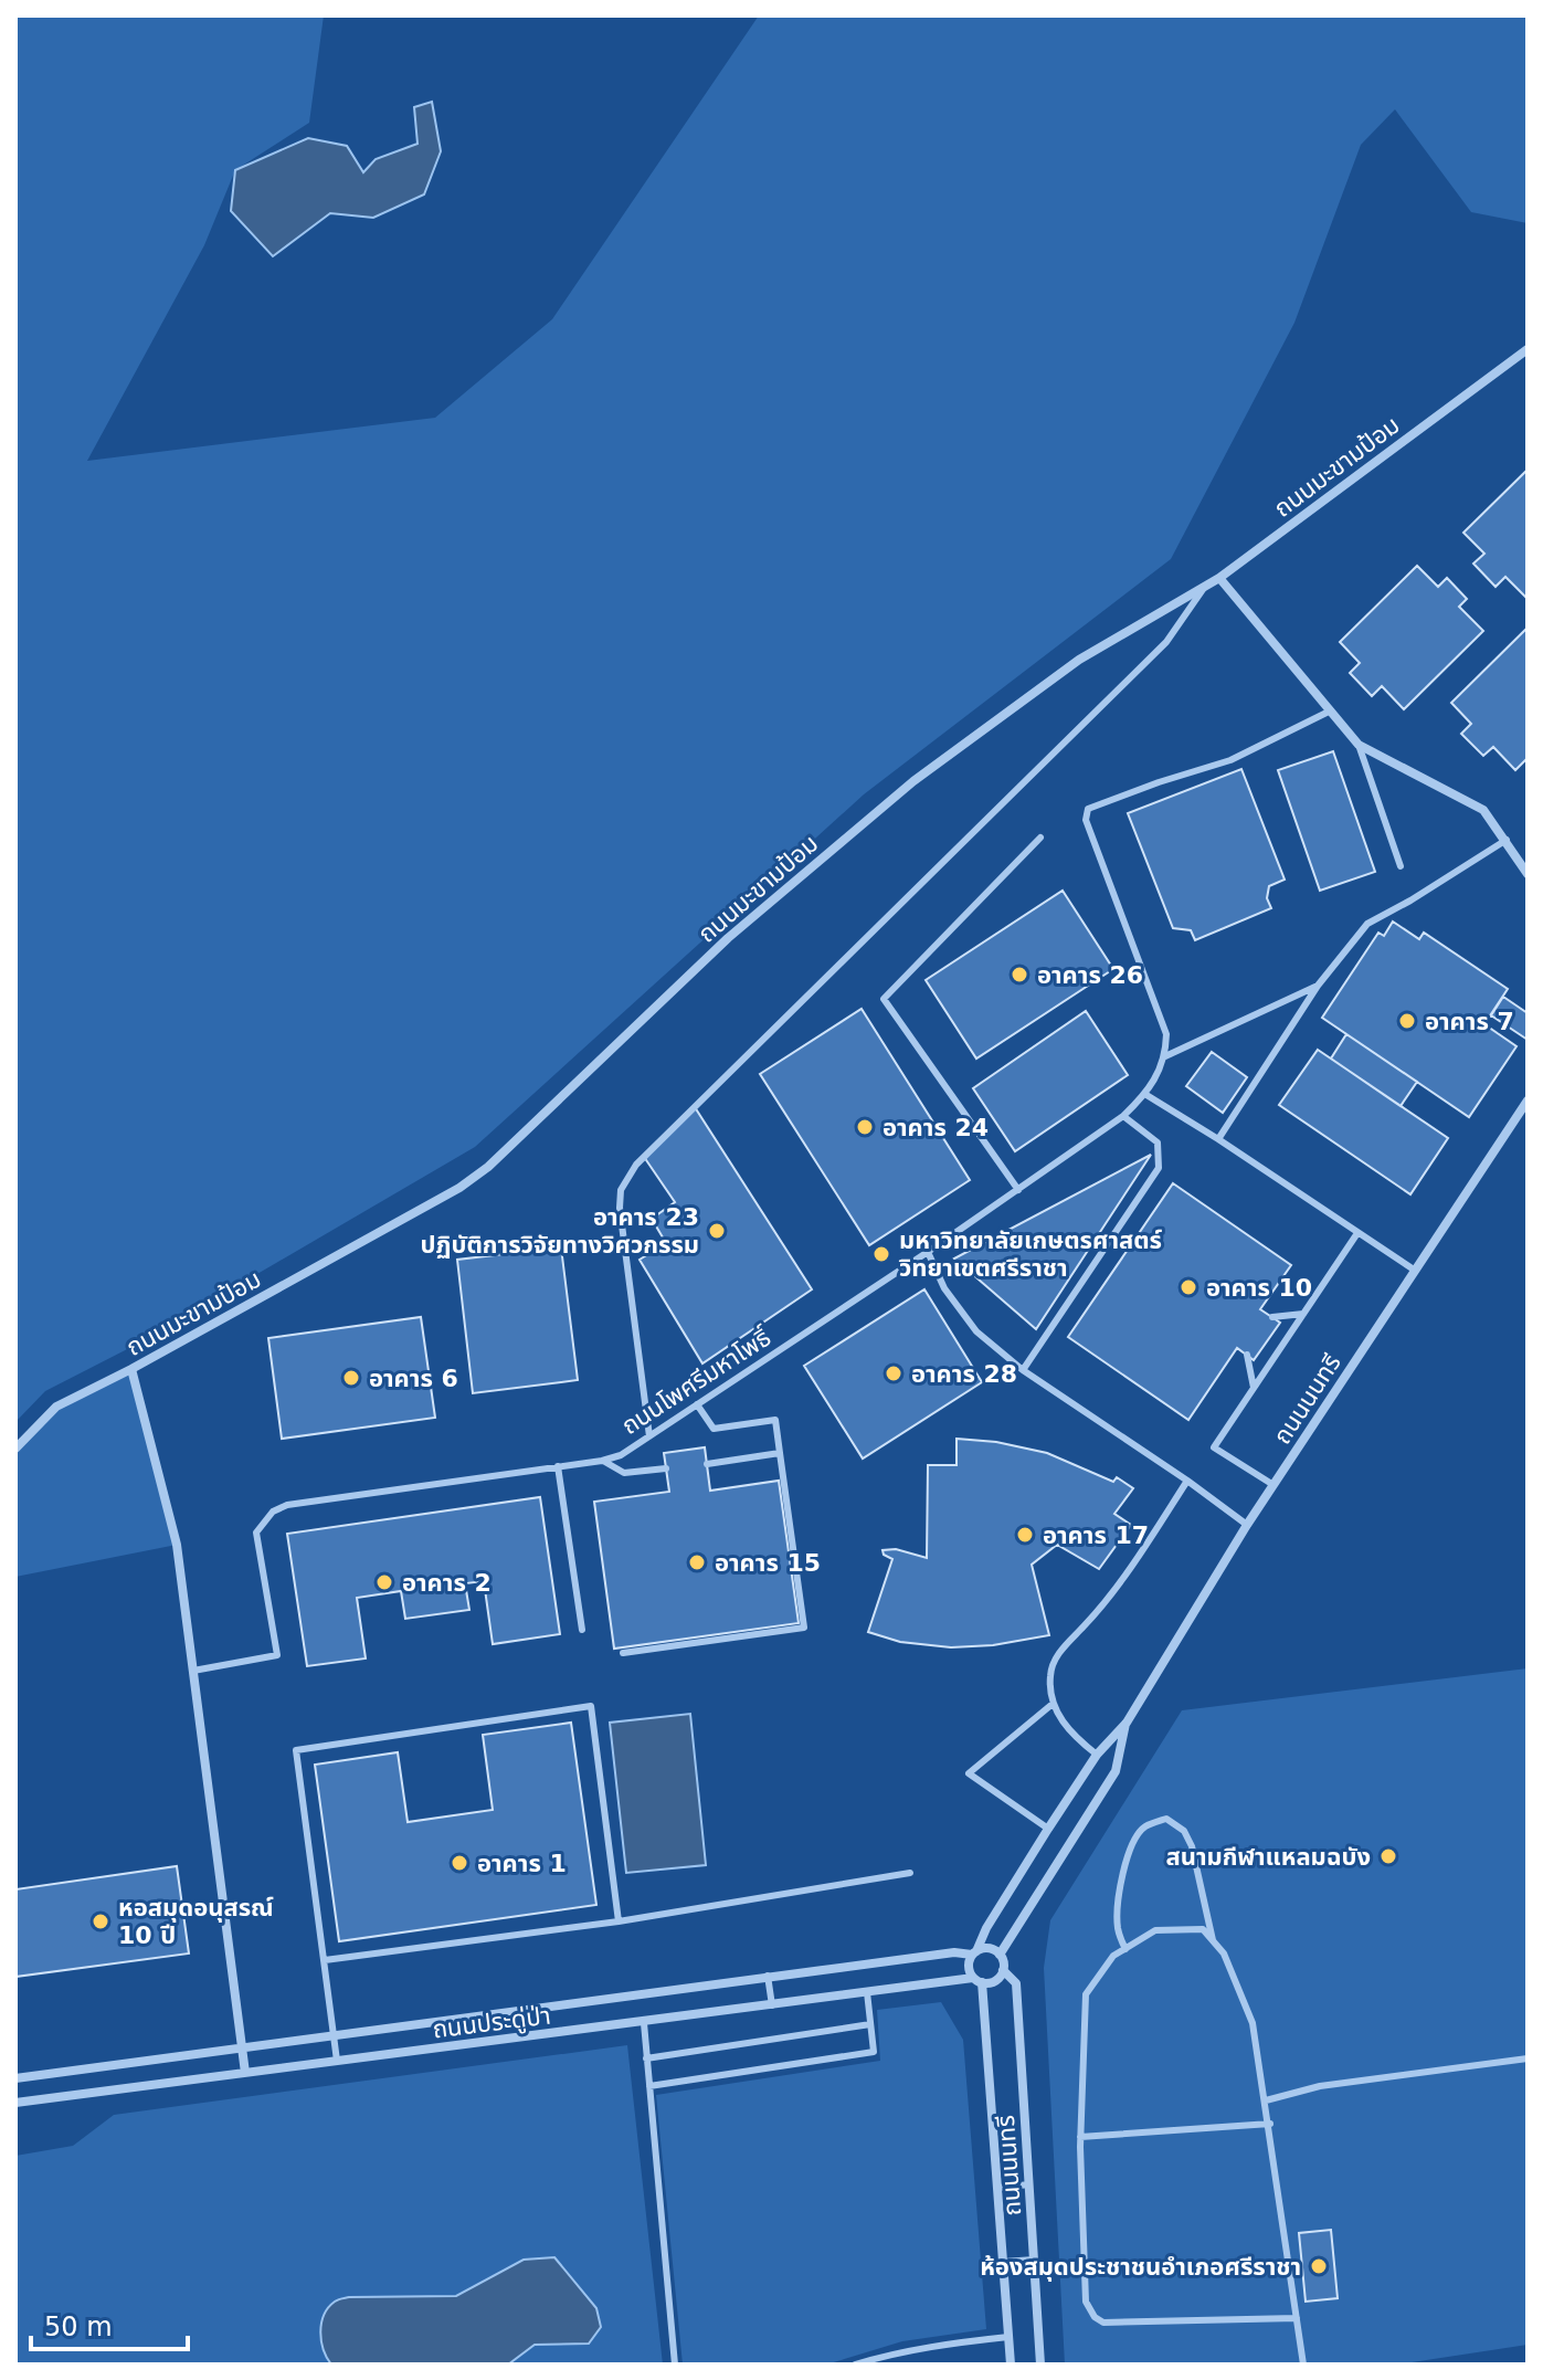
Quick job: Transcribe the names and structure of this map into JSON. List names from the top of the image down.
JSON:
{
  "streets": {
    "street": ["ถนนมะขามป้อม", "ถนนนนทรี", "ถนนประดู่ป่า"],
    "lane": ["ถนนโพศรีมหาโพธิ์"]
  },
  "crossings": [
    ["ถนนนนทรี", "ถนนประดู่ป่า"]
  ],
  "places": [
    "อาคาร 26",
    "อาคาร 7",
    "อาคาร 24",
    "อาคาร 23 ปฏิบัติการวิจัยทางวิศวกรรม",
    "มหาวิทยาลัยเกษตรศาสตร์ วิทยาเขตศรีราชา",
    "อาคาร 10",
    "อาคาร 28",
    "อาคาร 6",
    "อาคาร 17",
    "อาคาร 15",
    "อาคาร 2",
    "สนามกีฬาแหลมฉบัง",
    "อาคาร 1",
    "หอสมุดอนุสรณ์ 10 ปี",
    "ห้องสมุดประชาชนอำเภอศรีราชา"
  ],
  "scale_bar": "50 m"
}
